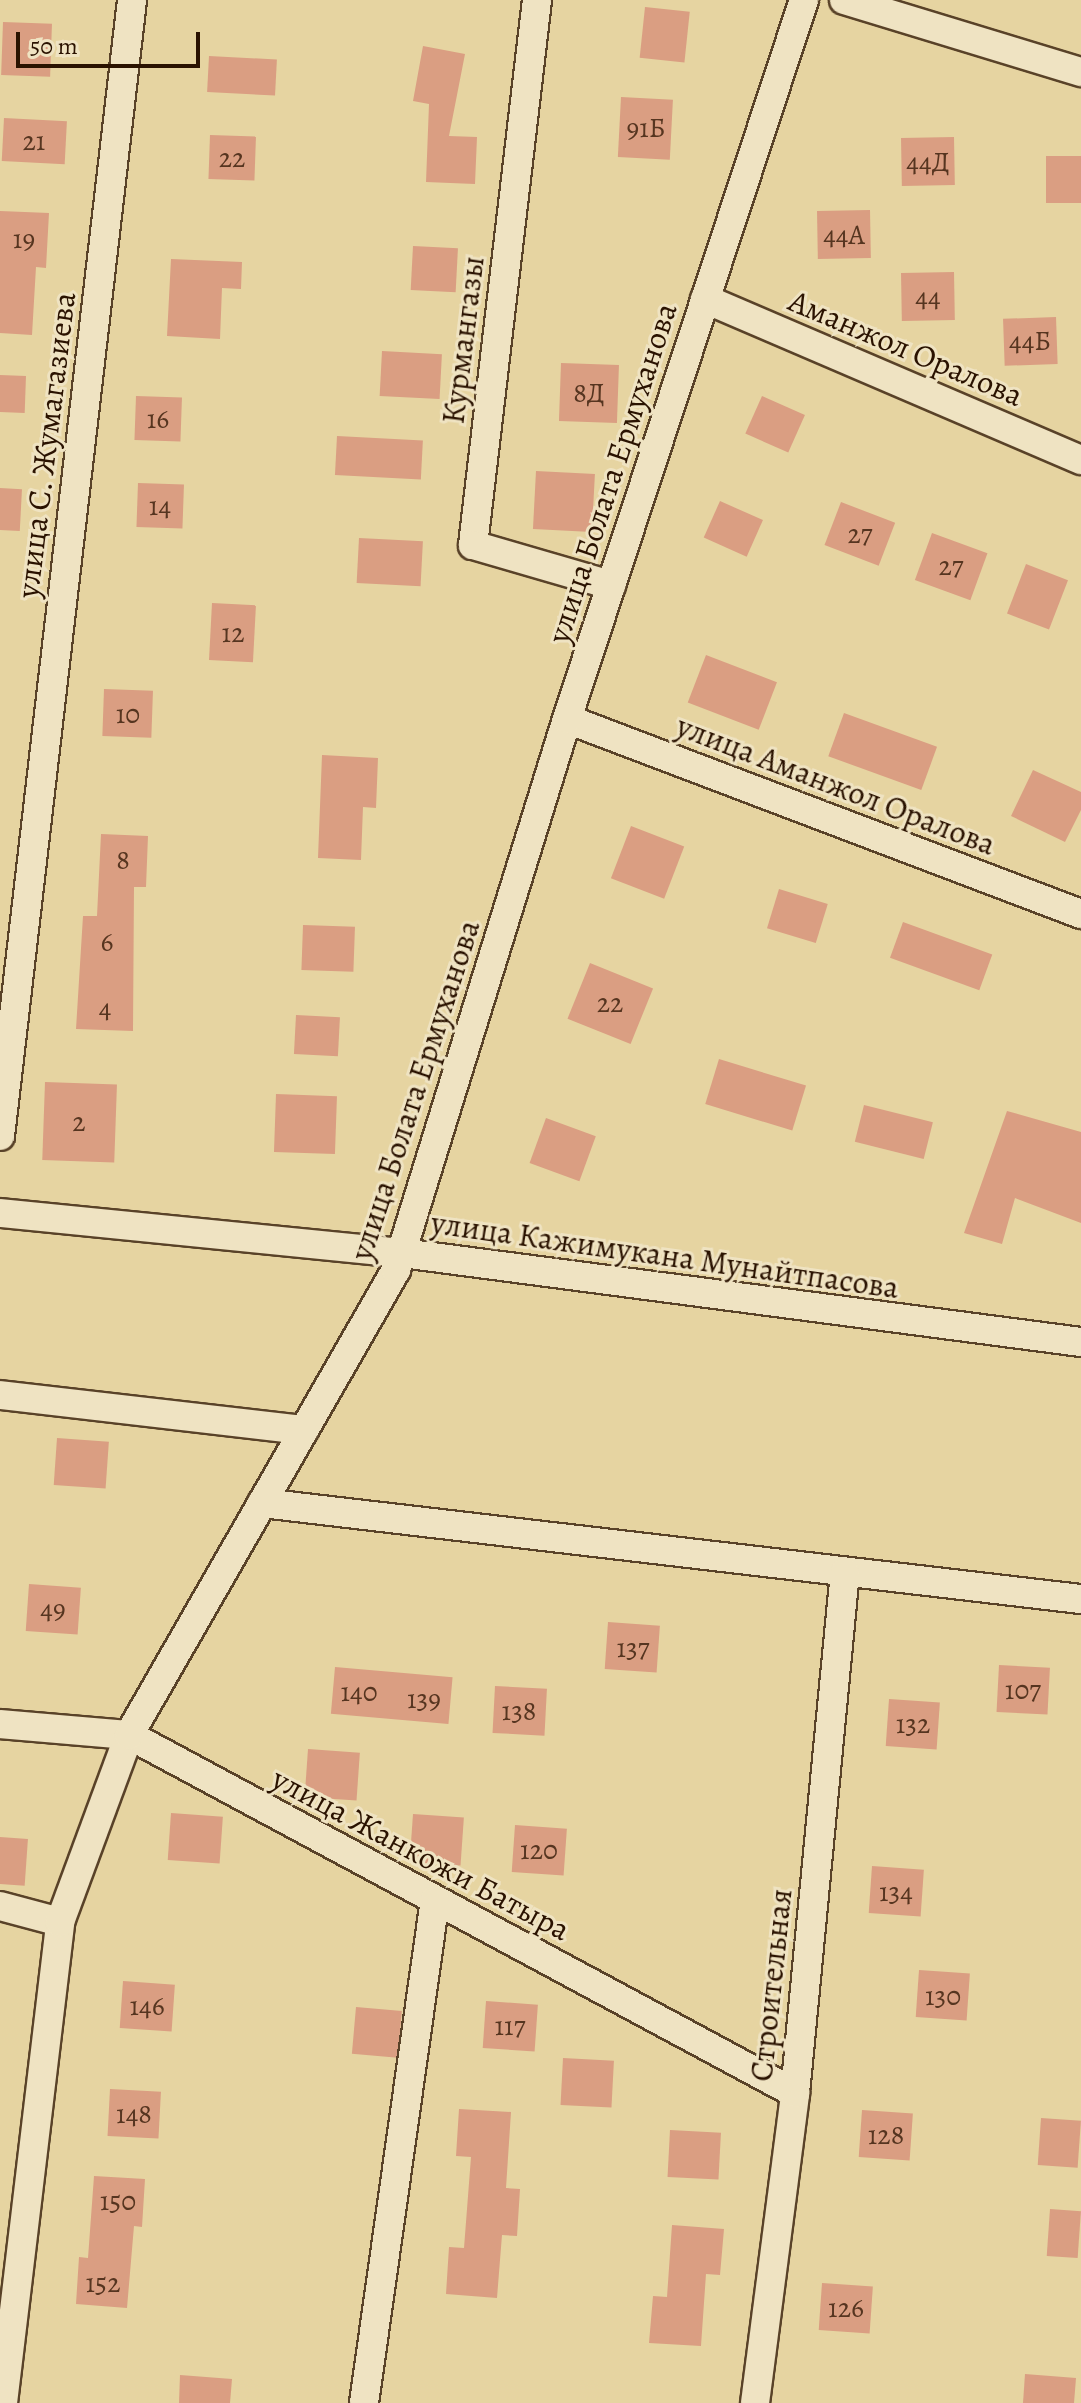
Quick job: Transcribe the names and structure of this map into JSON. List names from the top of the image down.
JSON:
{
  "streets": {
    "street": [
      "Курмангазы",
      "Аманжол Оралова",
      "улица С. Жумагазиева",
      "улица Болата Ермуханова",
      "улица Аманжол Оралова",
      "улица Кажимукана Мунайтпасова",
      "улица Жанкожи Батыра",
      "Строительная"
    ]
  },
  "crossings": [
    ["Курмангазы", "улица Болата Ермуханова"],
    ["Аманжол Оралова", "улица Болата Ермуханова"],
    ["улица Болата Ермуханова", "улица Аманжол Оралова"],
    ["улица Болата Ермуханова", "улица Кажимукана Мунайтпасова"],
    ["улица Болата Ермуханова", "улица Жанкожи Батыра"],
    ["улица Жанкожи Батыра", "Строительная"]
  ],
  "house_numbers": [
    "91Б",
    "21",
    "22",
    "44Д",
    "44А",
    "19",
    "44",
    "44Б",
    "8Д",
    "16",
    "14",
    "27",
    "27",
    "12",
    "10",
    "8",
    "6",
    "22",
    "4",
    "2",
    "49",
    "137",
    "107",
    "140",
    "139",
    "138",
    "132",
    "120",
    "134",
    "130",
    "146",
    "117",
    "148",
    "128",
    "150",
    "152",
    "126"
  ],
  "scale_bar": "50 m"
}
